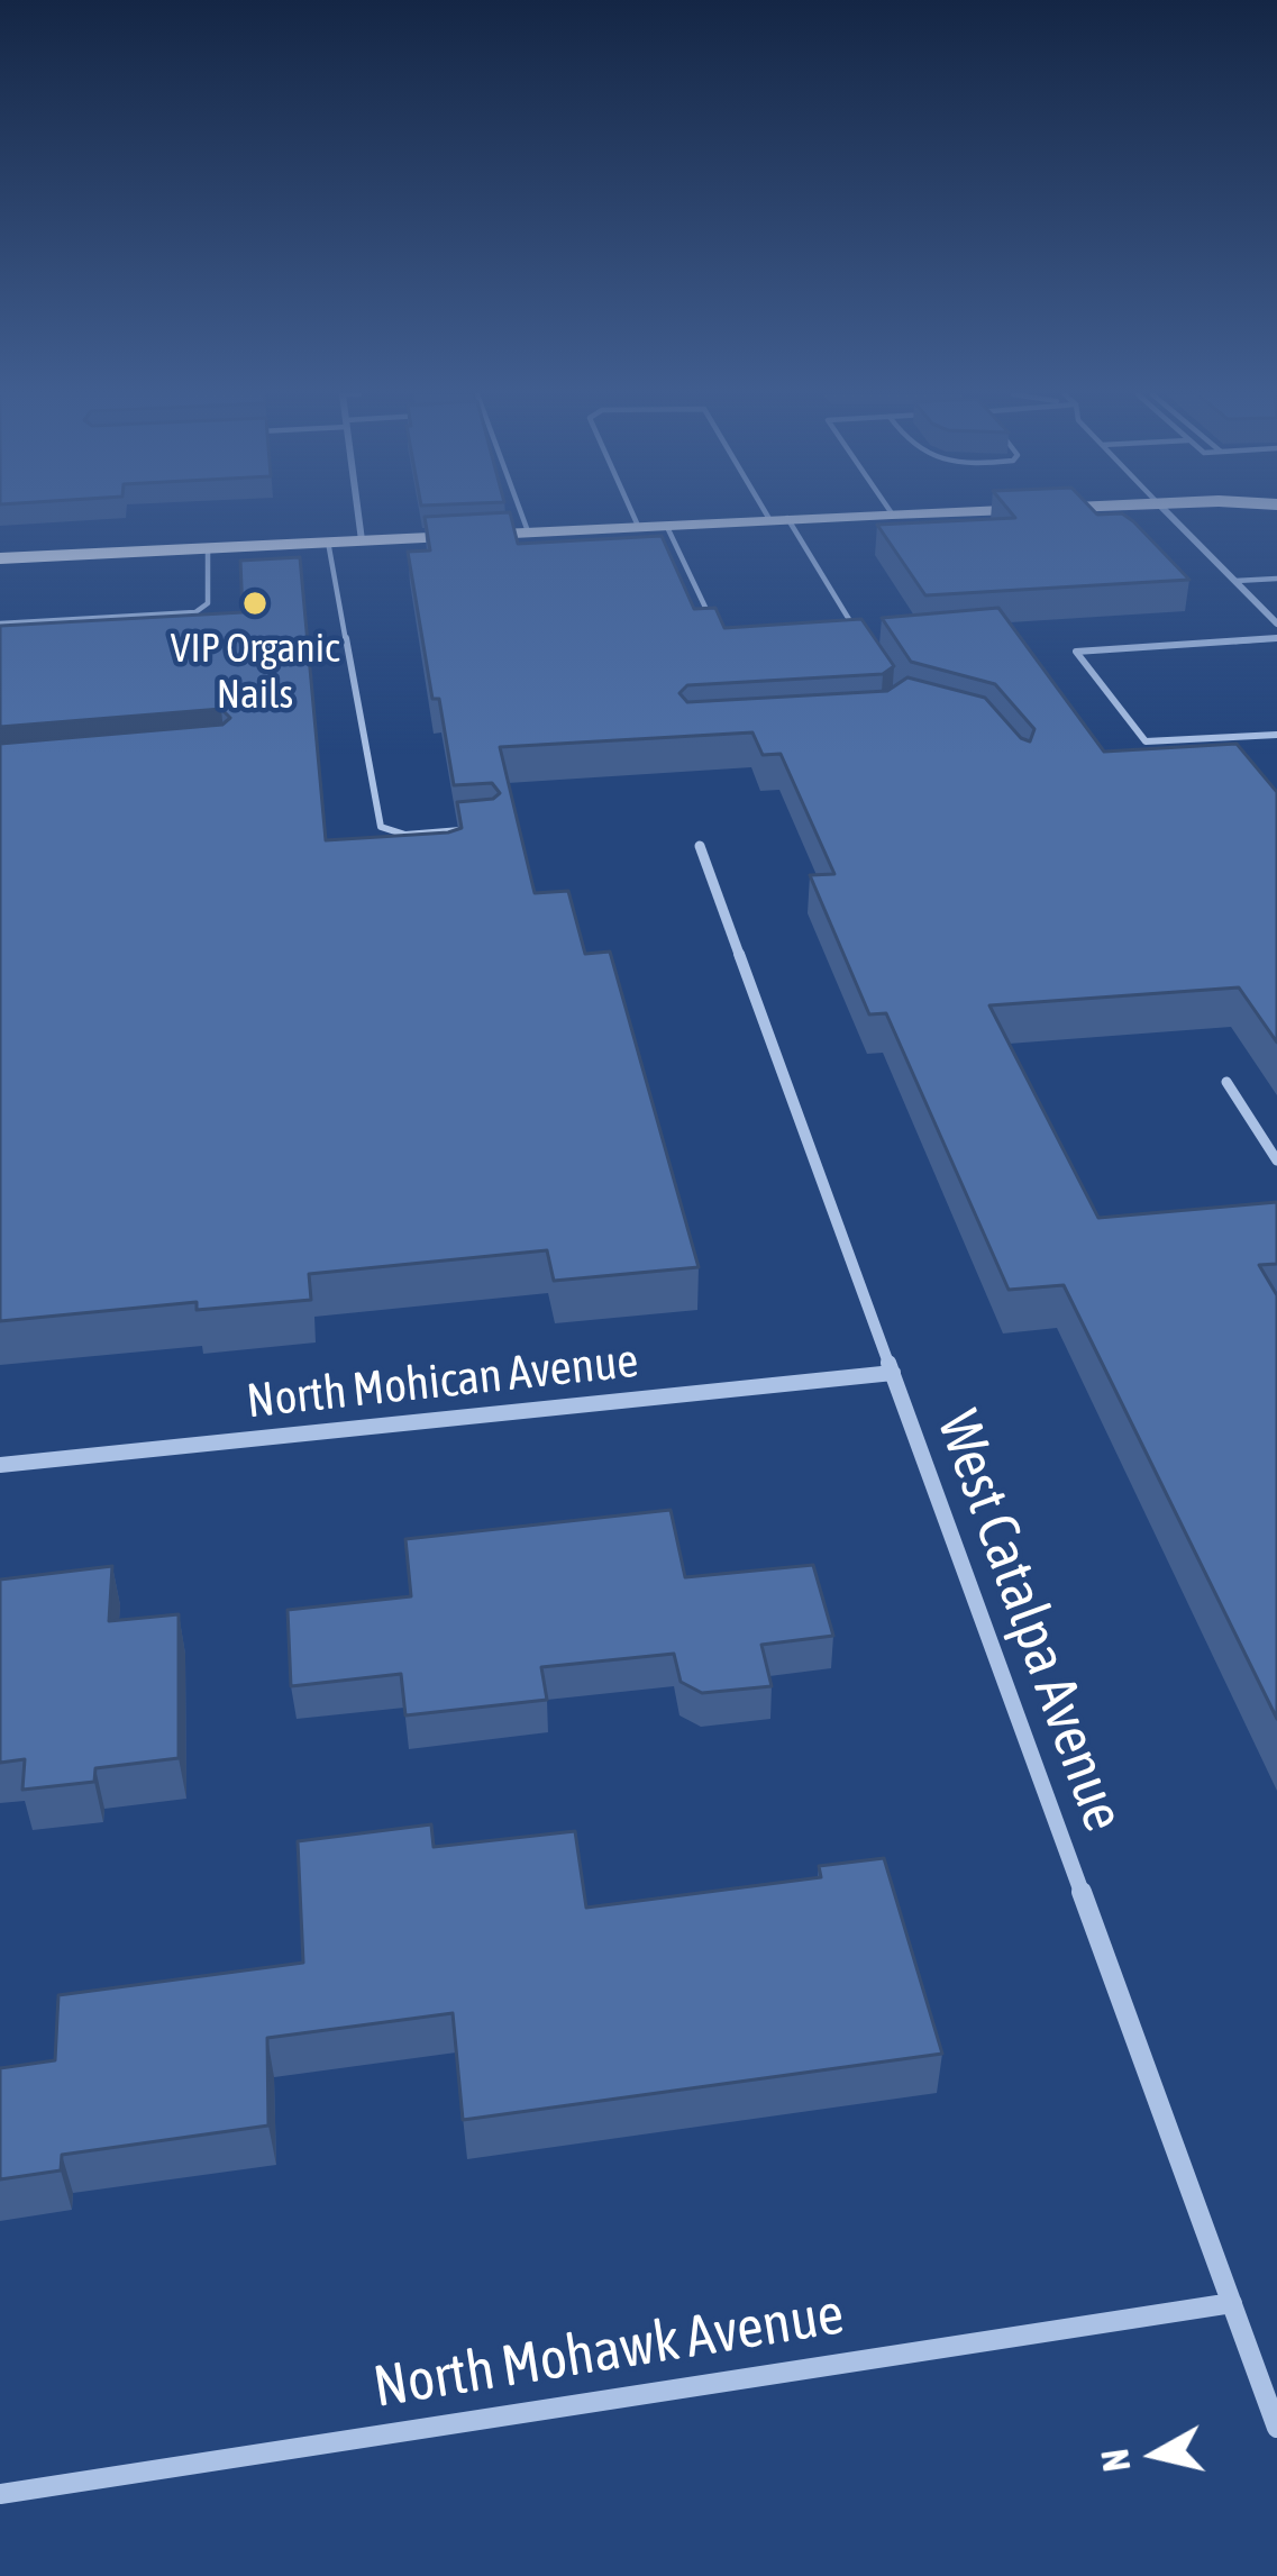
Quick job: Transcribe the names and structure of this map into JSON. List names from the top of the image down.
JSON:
{
  "streets": {
    "street": ["North Mohican Avenue", "West Catalpa Avenue", "North Mohawk Avenue"]
  },
  "crossings": [
    ["North Mohican Avenue", "West Catalpa Avenue"],
    ["West Catalpa Avenue", "North Mohawk Avenue"]
  ],
  "places": ["VIP Organic Nails"],
  "north": "left"
}
